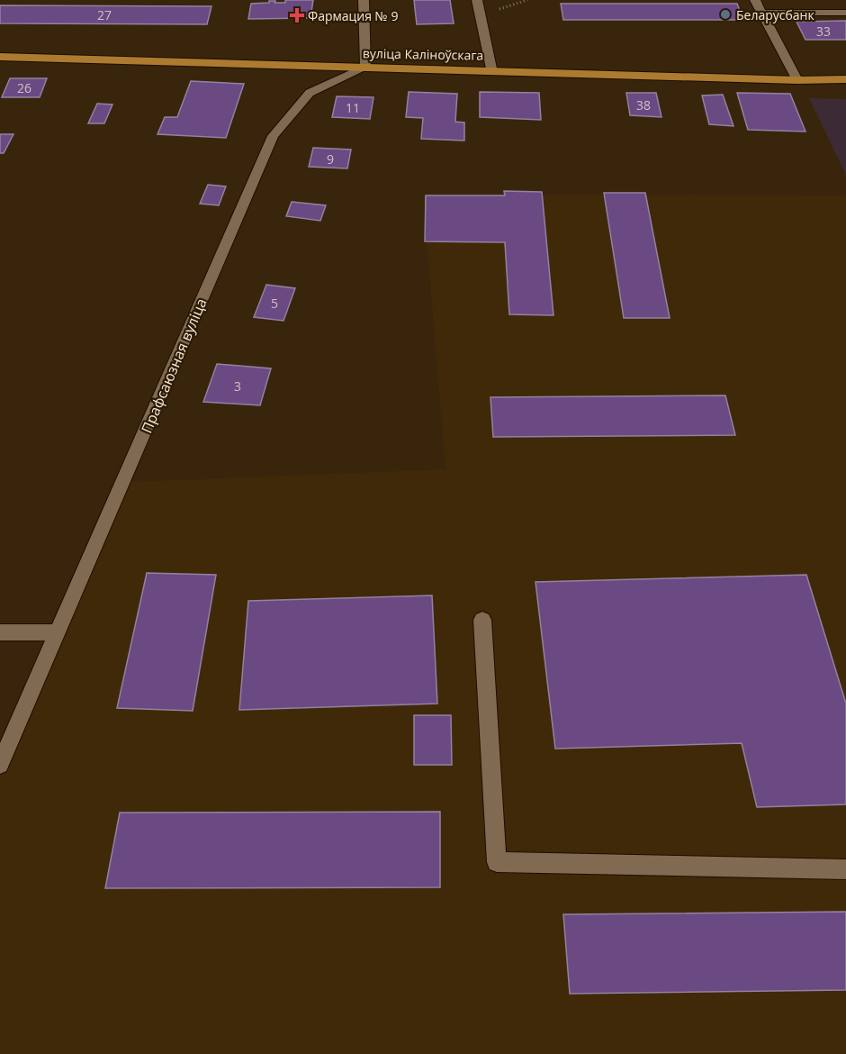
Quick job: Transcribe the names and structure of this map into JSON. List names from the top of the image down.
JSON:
{
  "streets": {
    "main road": ["вуліца Каліноўскага"],
    "street": ["Прафсаюзная вуліца"]
  },
  "crossings": [
    ["вуліца Каліноўскага", "Прафсаюзная вуліца"]
  ],
  "places": {
    "other": ["Беларусбанк"],
    "health": ["Фармация № 9"]
  },
  "house_numbers": [
    "27",
    "33",
    "26",
    "38",
    "11",
    "9",
    "5",
    "3"
  ]
}
